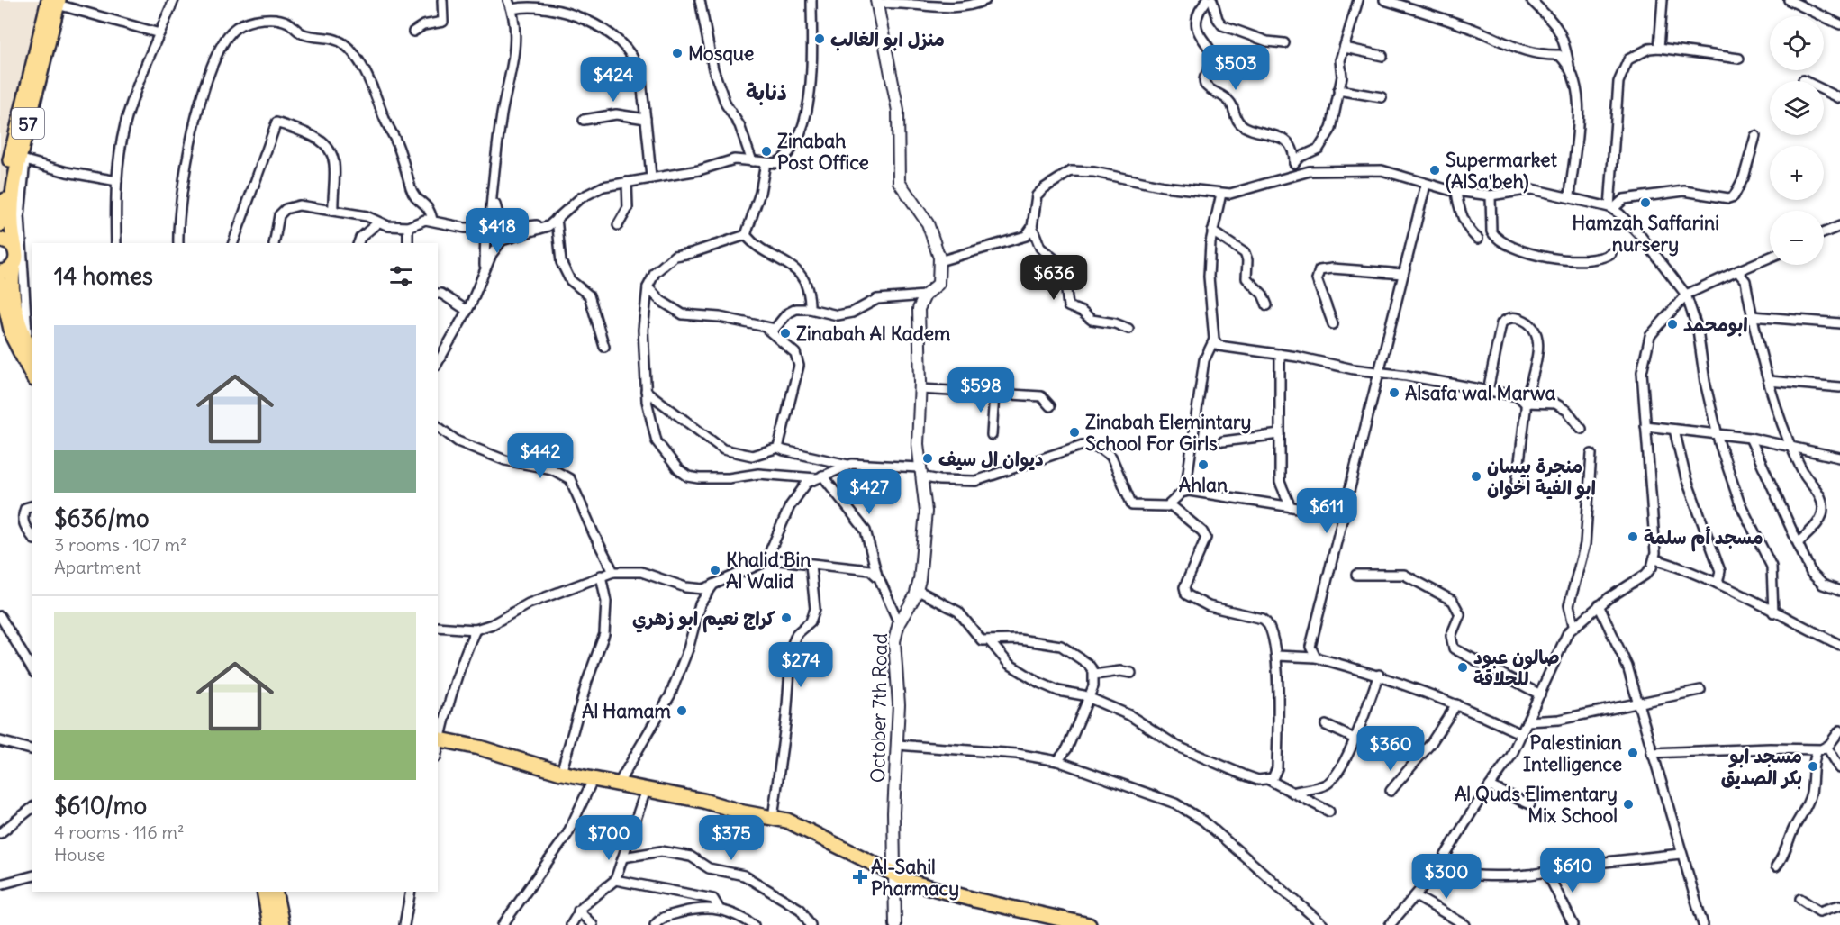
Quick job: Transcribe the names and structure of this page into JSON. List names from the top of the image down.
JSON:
{
  "streets": {
    "main road": ["57"],
    "street": ["October 7th Road"]
  },
  "districts": ["ذنابة"],
  "places": {
    "other": [
      "منزل ابو الغالب",
      "Mosque",
      "Zinabah Post Office",
      "Supermarket (AlSa'beh)",
      "Hamzah Saffarini nursery",
      "ابومحمد",
      "Zinabah Al Kadem",
      "Alsafa wal Marwa",
      "Zinabah Elemintary School For Girls",
      "ديوان ال سيف",
      "Ahlan",
      "منجرة بيسان ابو الفية اخوان",
      "مسجد أم سلمة",
      "Khalid Bin Al Walid",
      "كراج نعيم ابو زهري",
      "صالون عبود للحلاقة",
      "Al Hamam",
      "Palestinian Intelligence",
      "مسجد ابو بكر الصديق",
      "Al Quds Elimentary Mix School"
    ],
    "health": ["Al-Sahil Pharmacy"]
  },
  "page": {
    "map_buttons": ["+", "−"],
    "price": [
      "$503",
      "$424",
      "$418",
      "$636",
      "$598",
      "$442",
      "$427",
      "$611",
      "$274",
      "$360",
      "$700",
      "$375",
      "$610",
      "$300"
    ],
    "heading": "14 homes",
    "list": [
      {
        "name": "$636/mo",
        "note": "3 rooms · 107 m² · Apartment"
      },
      {
        "name": "$610/mo",
        "note": "4 rooms · 116 m² · House"
      }
    ]
  }
}
